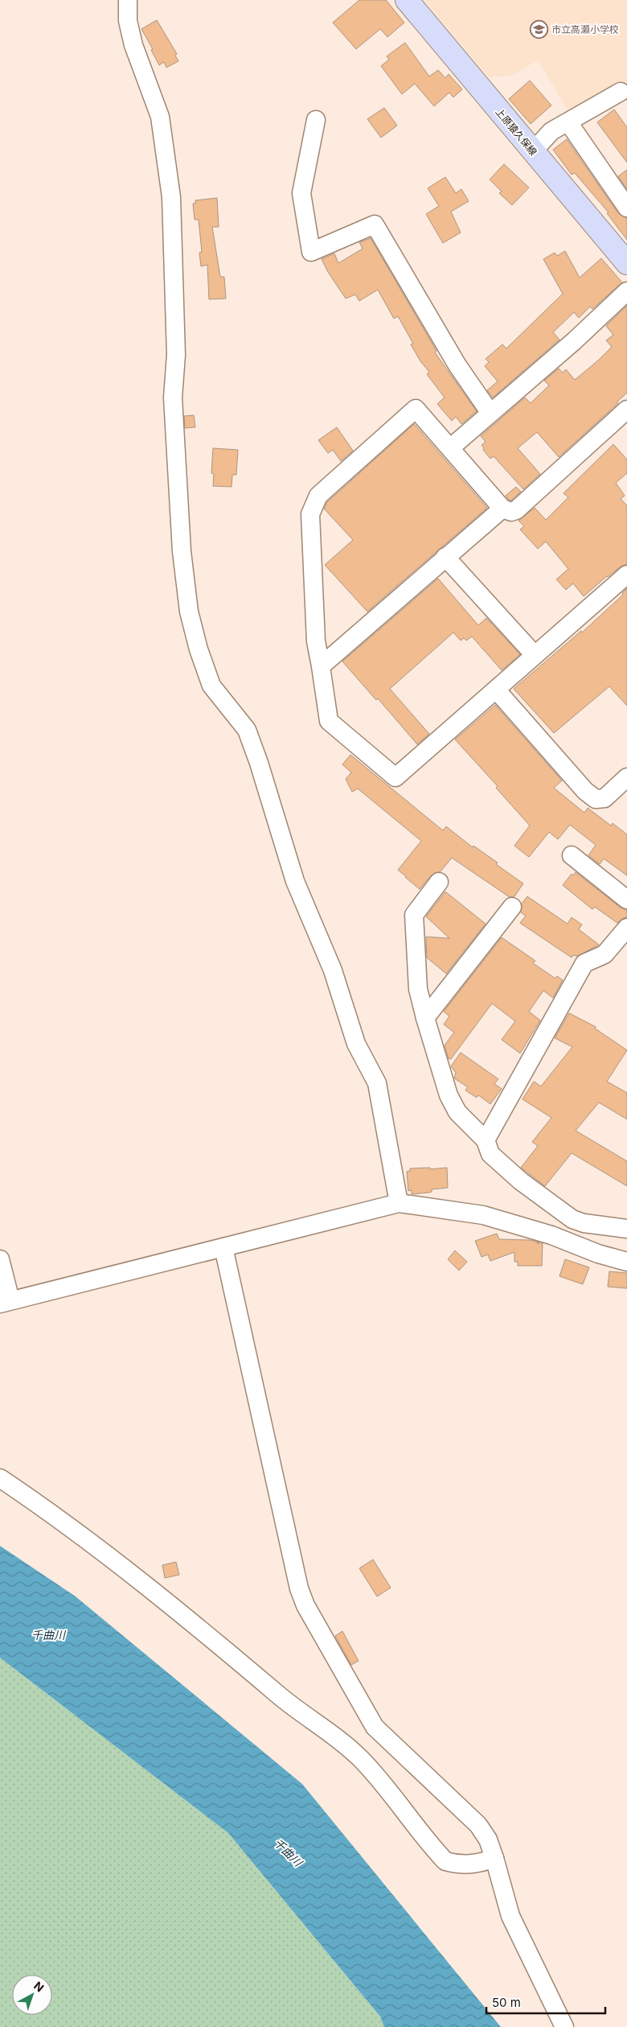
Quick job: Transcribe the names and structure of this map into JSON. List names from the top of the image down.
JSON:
{
  "streets": {
    "main road": ["上原猿久保線"]
  },
  "water": ["千曲川"],
  "places": {
    "school or university": ["市立高瀬小学校"]
  },
  "scale_bar": "50 m",
  "north": "top right"
}
